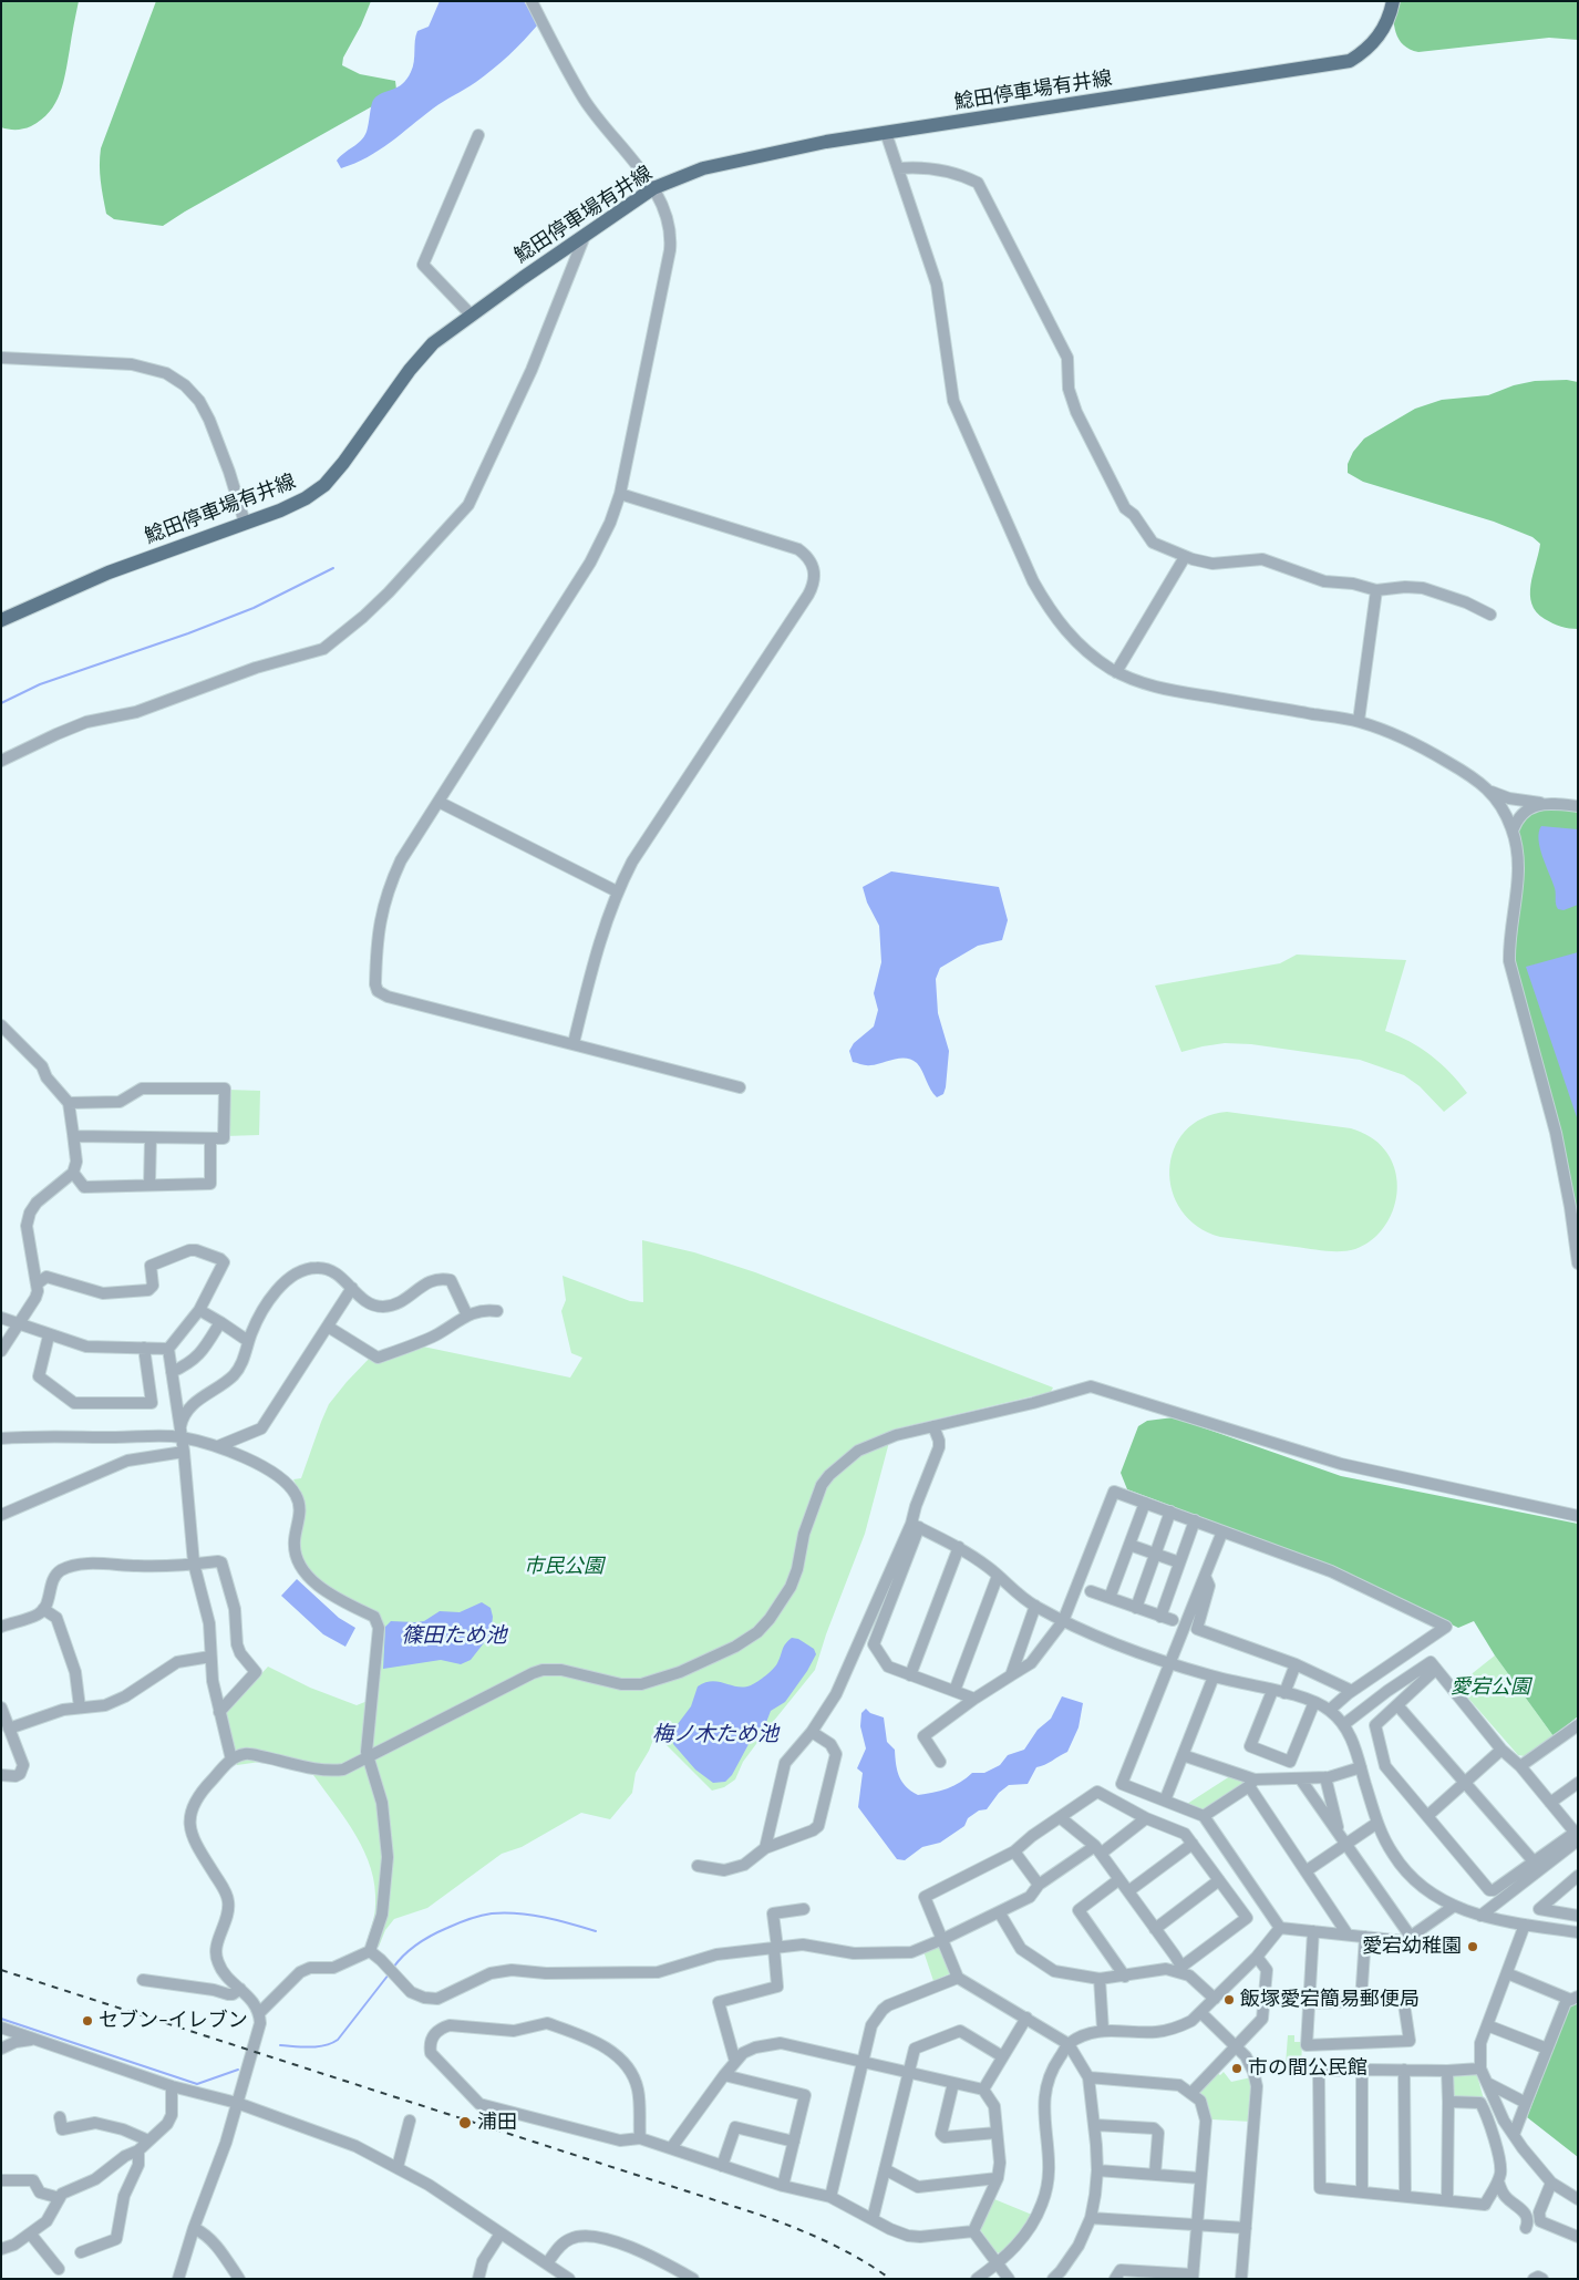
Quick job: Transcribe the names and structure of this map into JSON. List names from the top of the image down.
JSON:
{
  "streets": {
    "main road": ["鯰田停車場有井線"]
  },
  "water": ["篠田ため池", "梅ノ木ため池"],
  "parks": ["市民公園", "愛宕公園"],
  "places": [
    "愛宕幼稚園",
    "飯塚愛宕簡易郵便局",
    "セブン-イレブン",
    "市の間公民館",
    "浦田"
  ]
}
